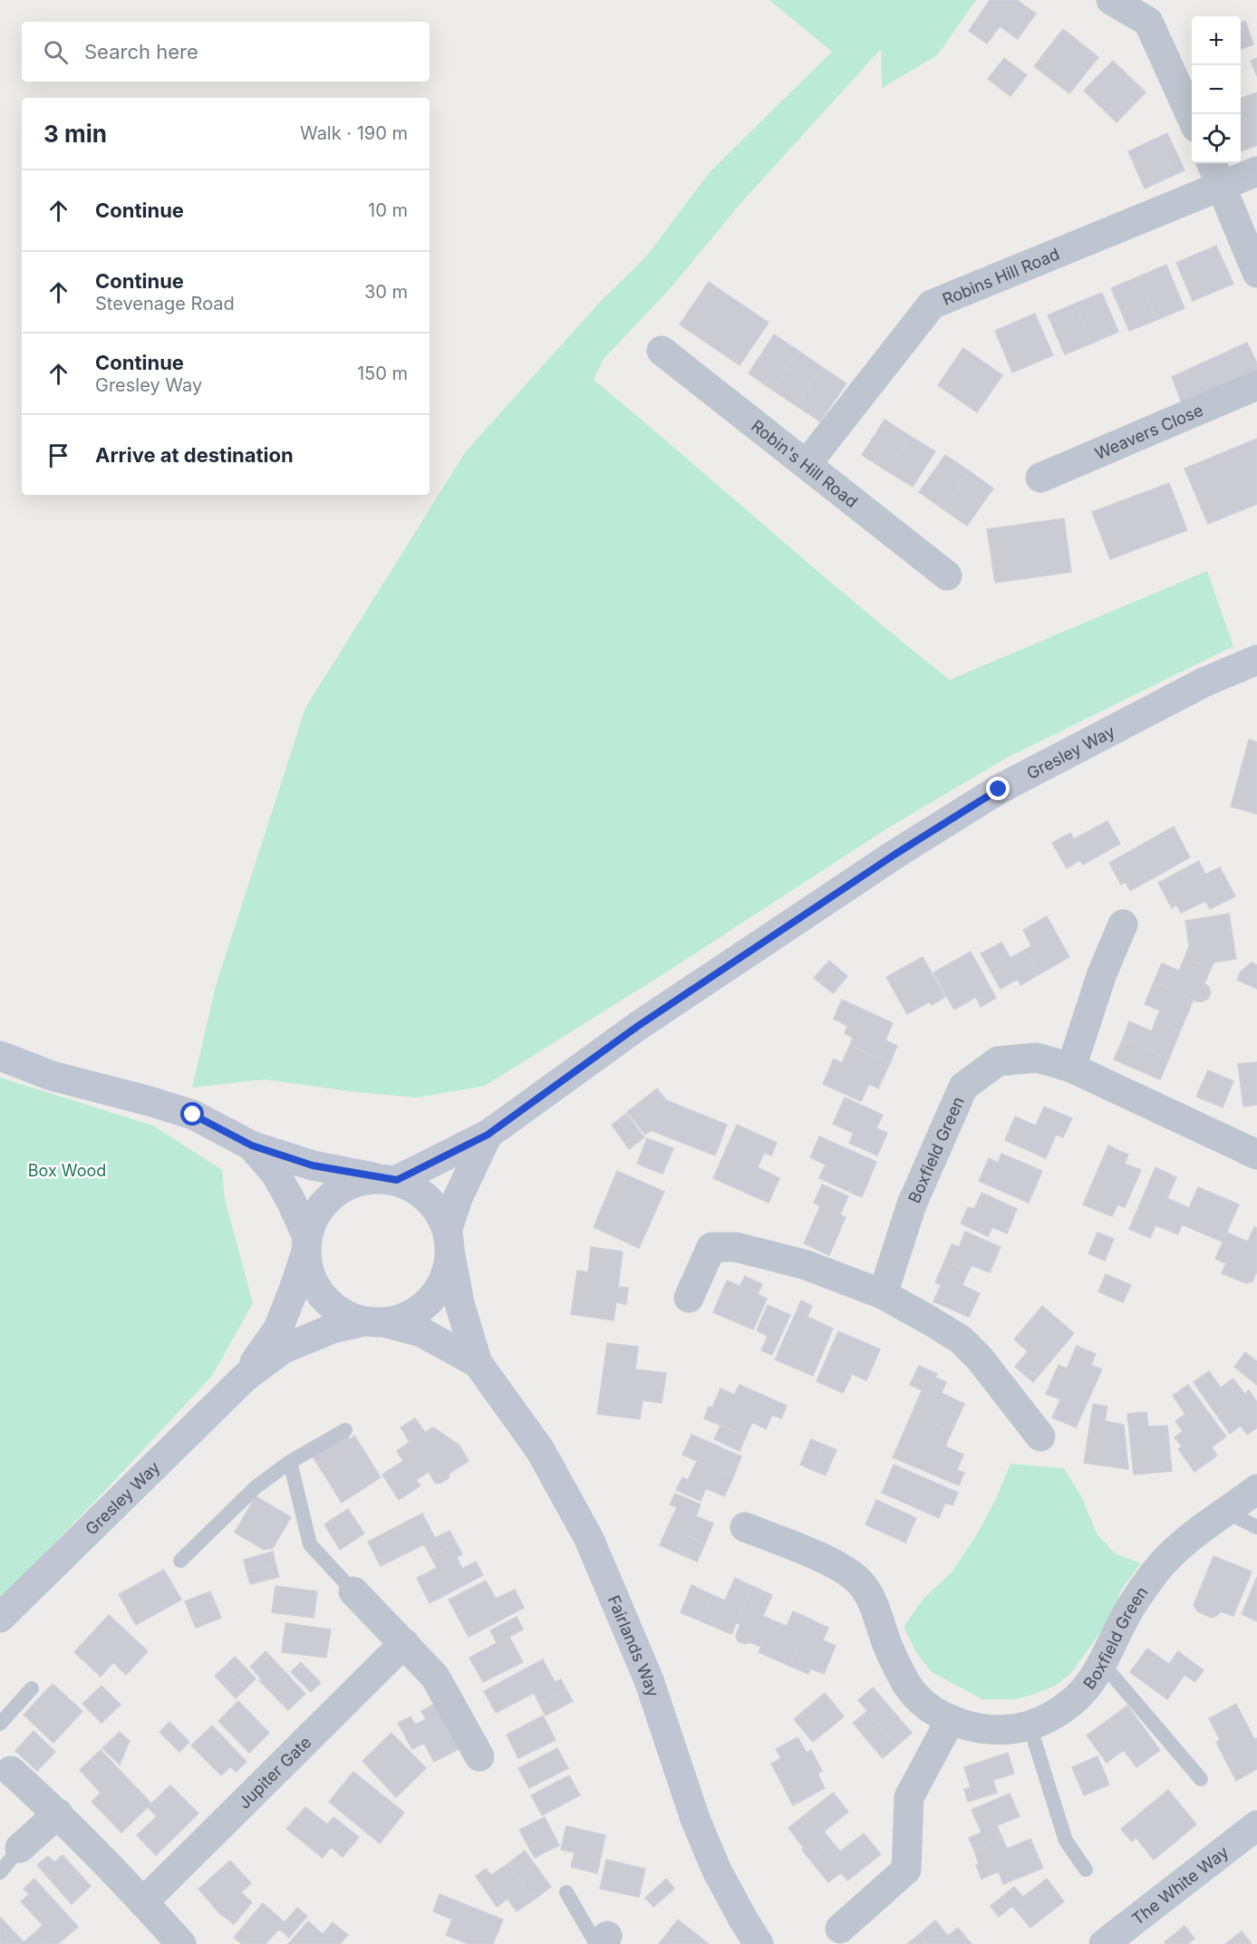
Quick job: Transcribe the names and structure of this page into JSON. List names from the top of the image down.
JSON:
{
  "streets": {
    "street": [
      "Robins Hill Road",
      "Weavers Close",
      "Robin's Hill Road",
      "Gresley Way",
      "Boxfield Green",
      "Fairlands Way",
      "Jupiter Gate",
      "The White Way"
    ]
  },
  "crossings": [
    ["Robins Hill Road", "Robin's Hill Road"],
    ["Gresley Way", "Fairlands Way"]
  ],
  "parks": ["Box Wood"],
  "page": {
    "map_buttons": ["+", "−"],
    "search": "Search here",
    "heading": ["3 min", "Walk · 190 m"],
    "list": [
      ["Continue", "10 m"],
      ["Continue", "Stevenage Road", "30 m"],
      ["Continue", "Gresley Way", "150 m"],
      "Arrive at destination"
    ]
  }
}
